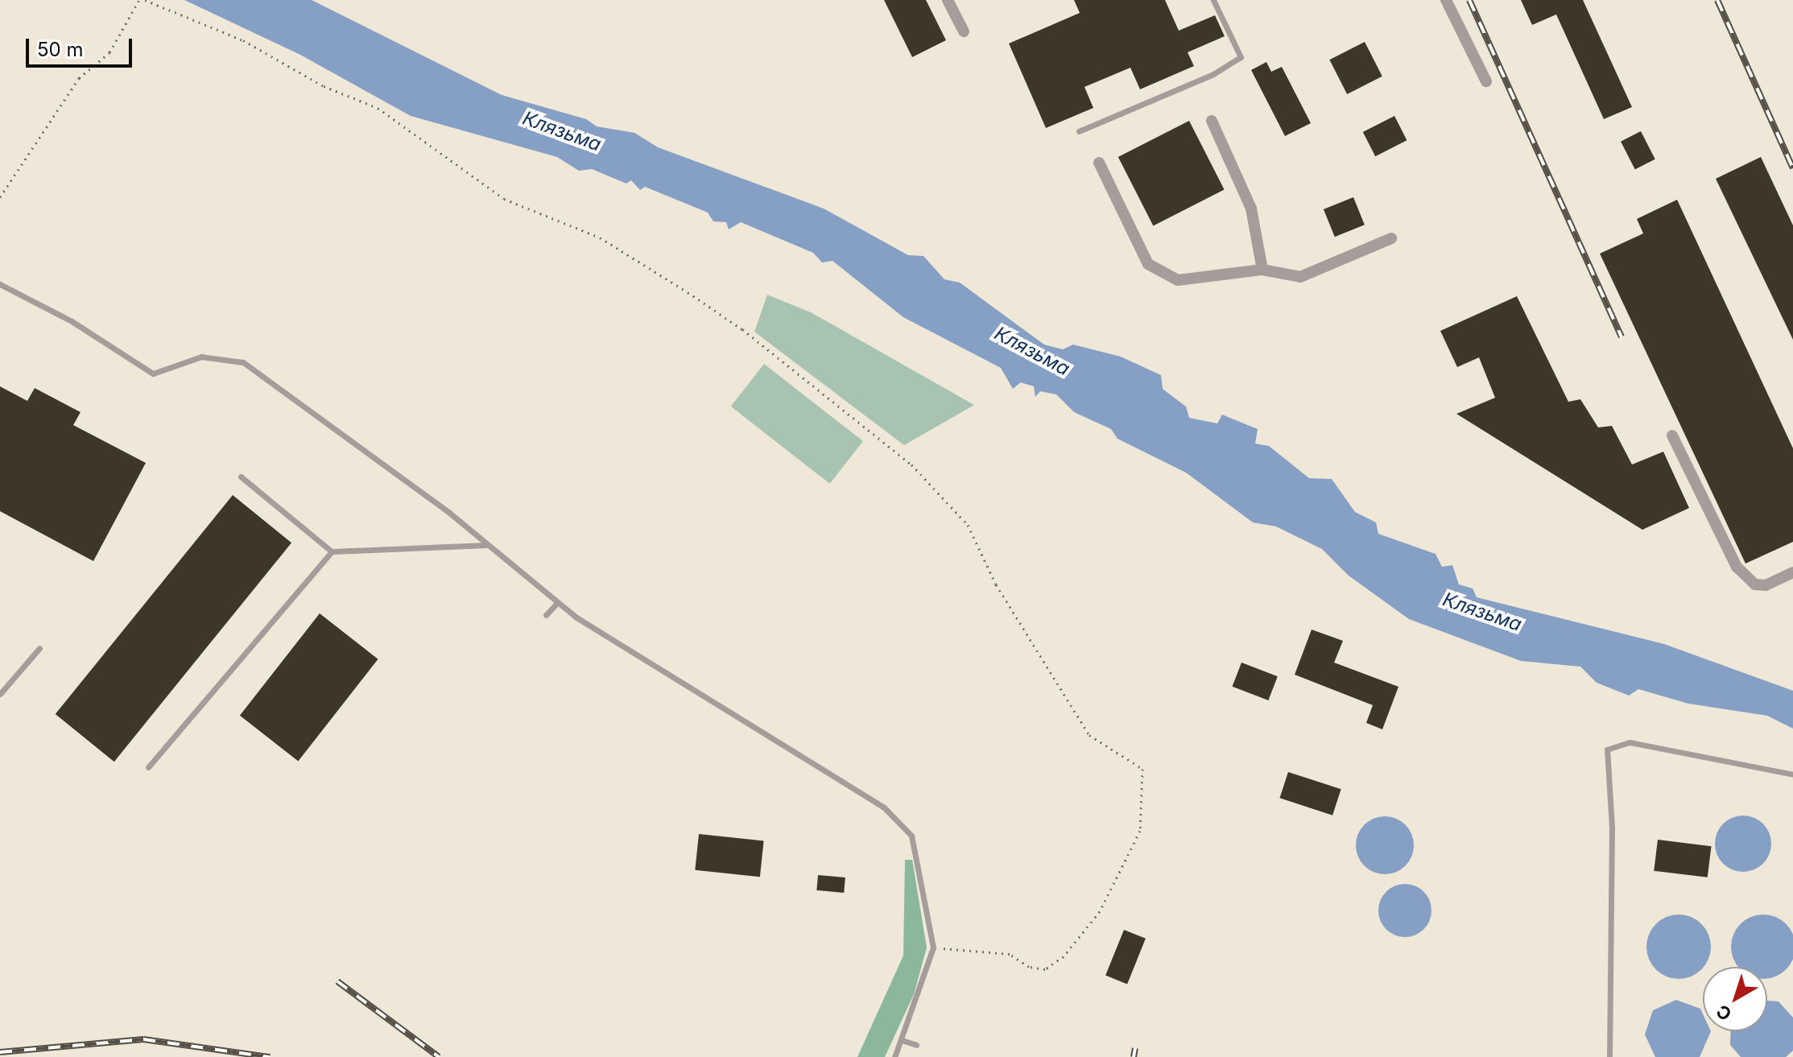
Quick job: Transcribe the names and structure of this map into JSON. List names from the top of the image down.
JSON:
{
  "water": ["Клязьма"],
  "scale_bar": "50 m",
  "north": "bottom left"
}
